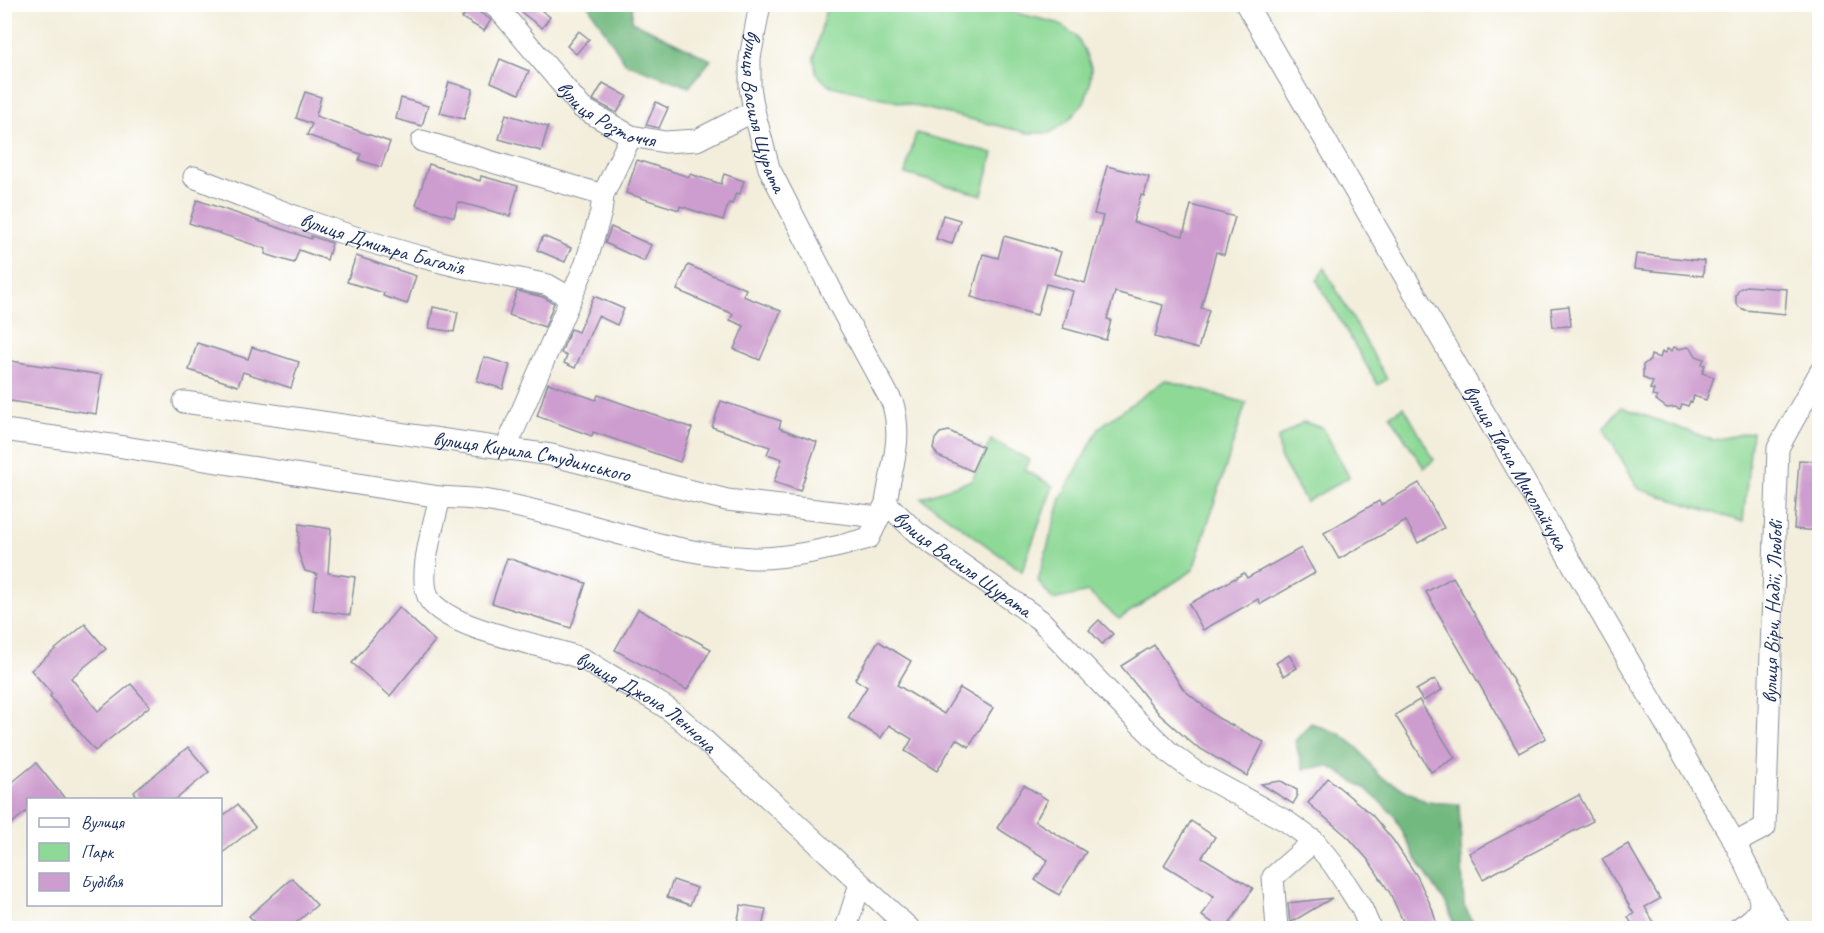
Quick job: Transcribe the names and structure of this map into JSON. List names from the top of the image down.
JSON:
{
  "streets": {
    "street": [
      "вулиця Розточчя",
      "вулиця Василя Щурата",
      "вулиця Дмитра Багалія",
      "вулиця Кирила Студинського",
      "вулиця Івана Миколайчука",
      "вулиця Віри, Надії, Любові",
      "вулиця Джона Леннона"
    ]
  },
  "crossings": [
    ["вулиця Розточчя", "вулиця Василя Щурата"],
    ["вулиця Василя Щурата", "вулиця Кирила Студинського"],
    ["вулиця Івана Миколайчука", "вулиця Віри, Надії, Любові"]
  ],
  "legend": ["Вулиця", "Парк", "Будівля"]
}
